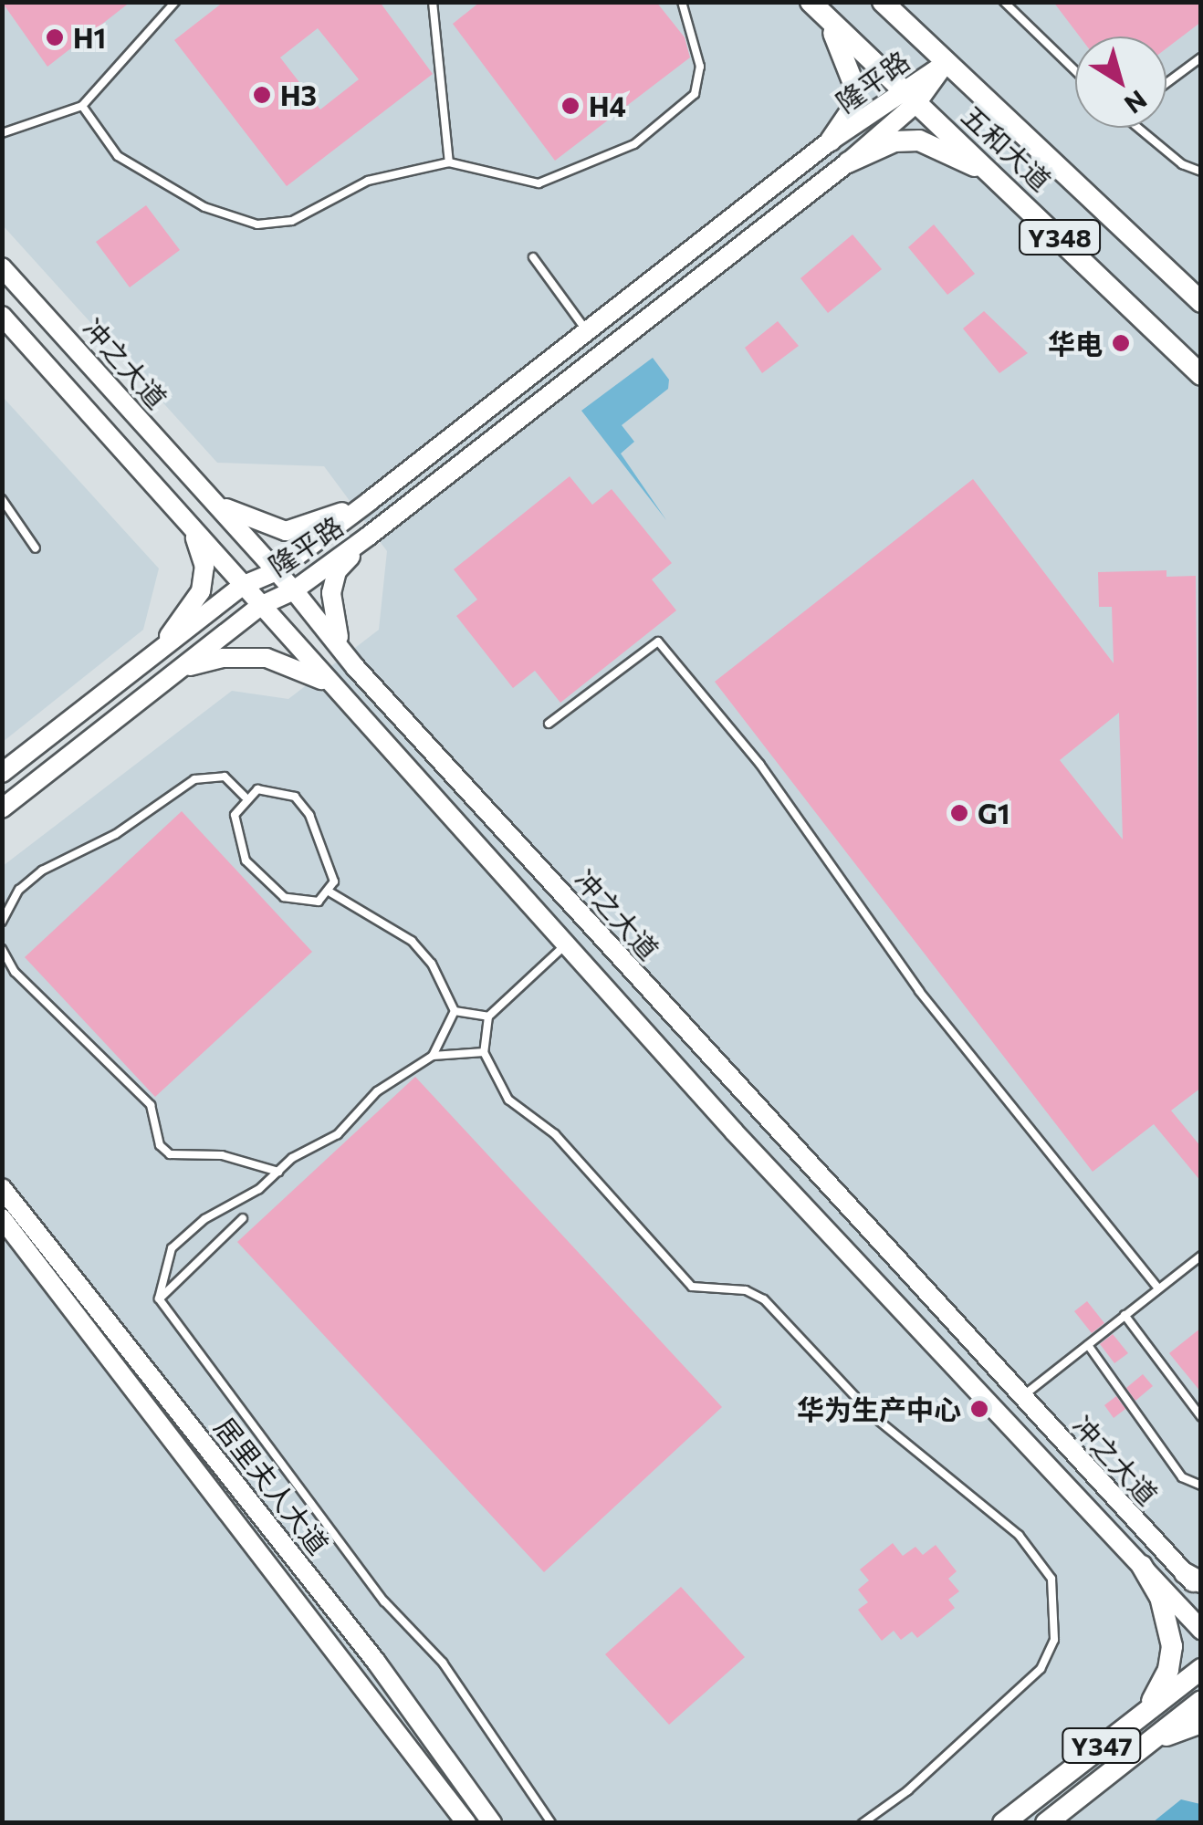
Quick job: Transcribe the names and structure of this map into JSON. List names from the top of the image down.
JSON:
{
  "streets": {
    "main road": [
      "隆平路",
      "五和大道",
      "Y348",
      "冲之大道",
      "居里夫人大道",
      "Y347"
    ]
  },
  "crossings": [
    ["隆平路", "五和大道"],
    ["隆平路", "冲之大道"]
  ],
  "places": [
    "H1",
    "H3",
    "H4",
    "华电",
    "G1",
    "华为生产中心"
  ],
  "north": "bottom right"
}
